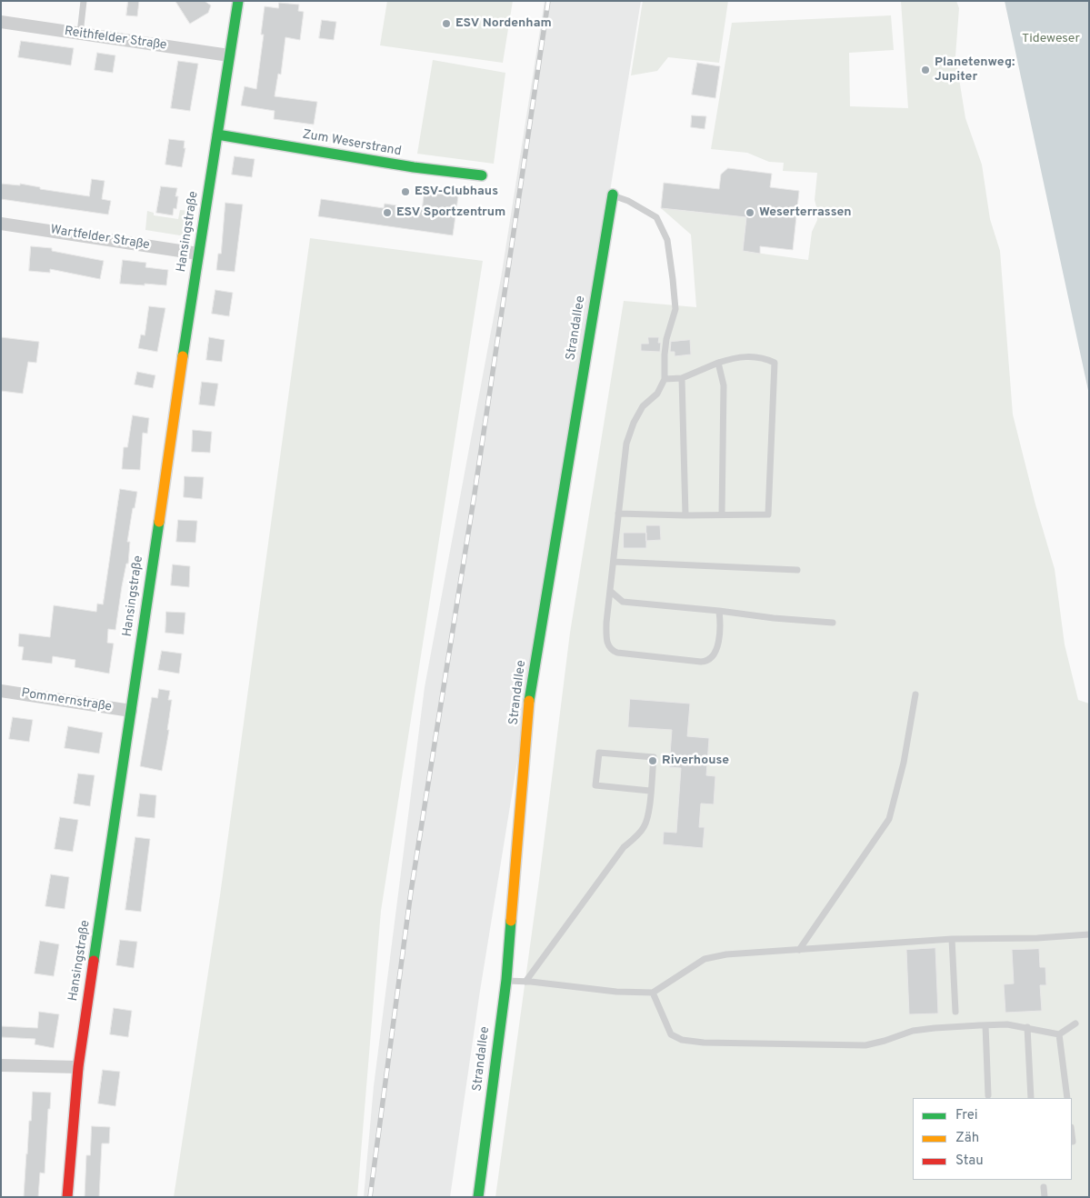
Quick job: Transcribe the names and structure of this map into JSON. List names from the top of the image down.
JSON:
{
  "streets": {
    "street": [
      "Reithfelder Straße",
      "Zum Weserstrand",
      "Hansingstraße",
      "Wartfelder Straße",
      "Strandallee",
      "Pommernstraße"
    ]
  },
  "crossings": [
    ["Reithfelder Straße", "Hansingstraße"],
    ["Zum Weserstrand", "Hansingstraße"],
    ["Hansingstraße", "Wartfelder Straße"],
    ["Hansingstraße", "Pommernstraße"]
  ],
  "parks": ["Tideweser"],
  "places": [
    "ESV Nordenham",
    "Planetenweg: Jupiter",
    "ESV-Clubhaus",
    "ESV Sportzentrum",
    "Weserterrassen",
    "Riverhouse"
  ],
  "legend": ["Frei", "Zäh", "Stau"]
}
